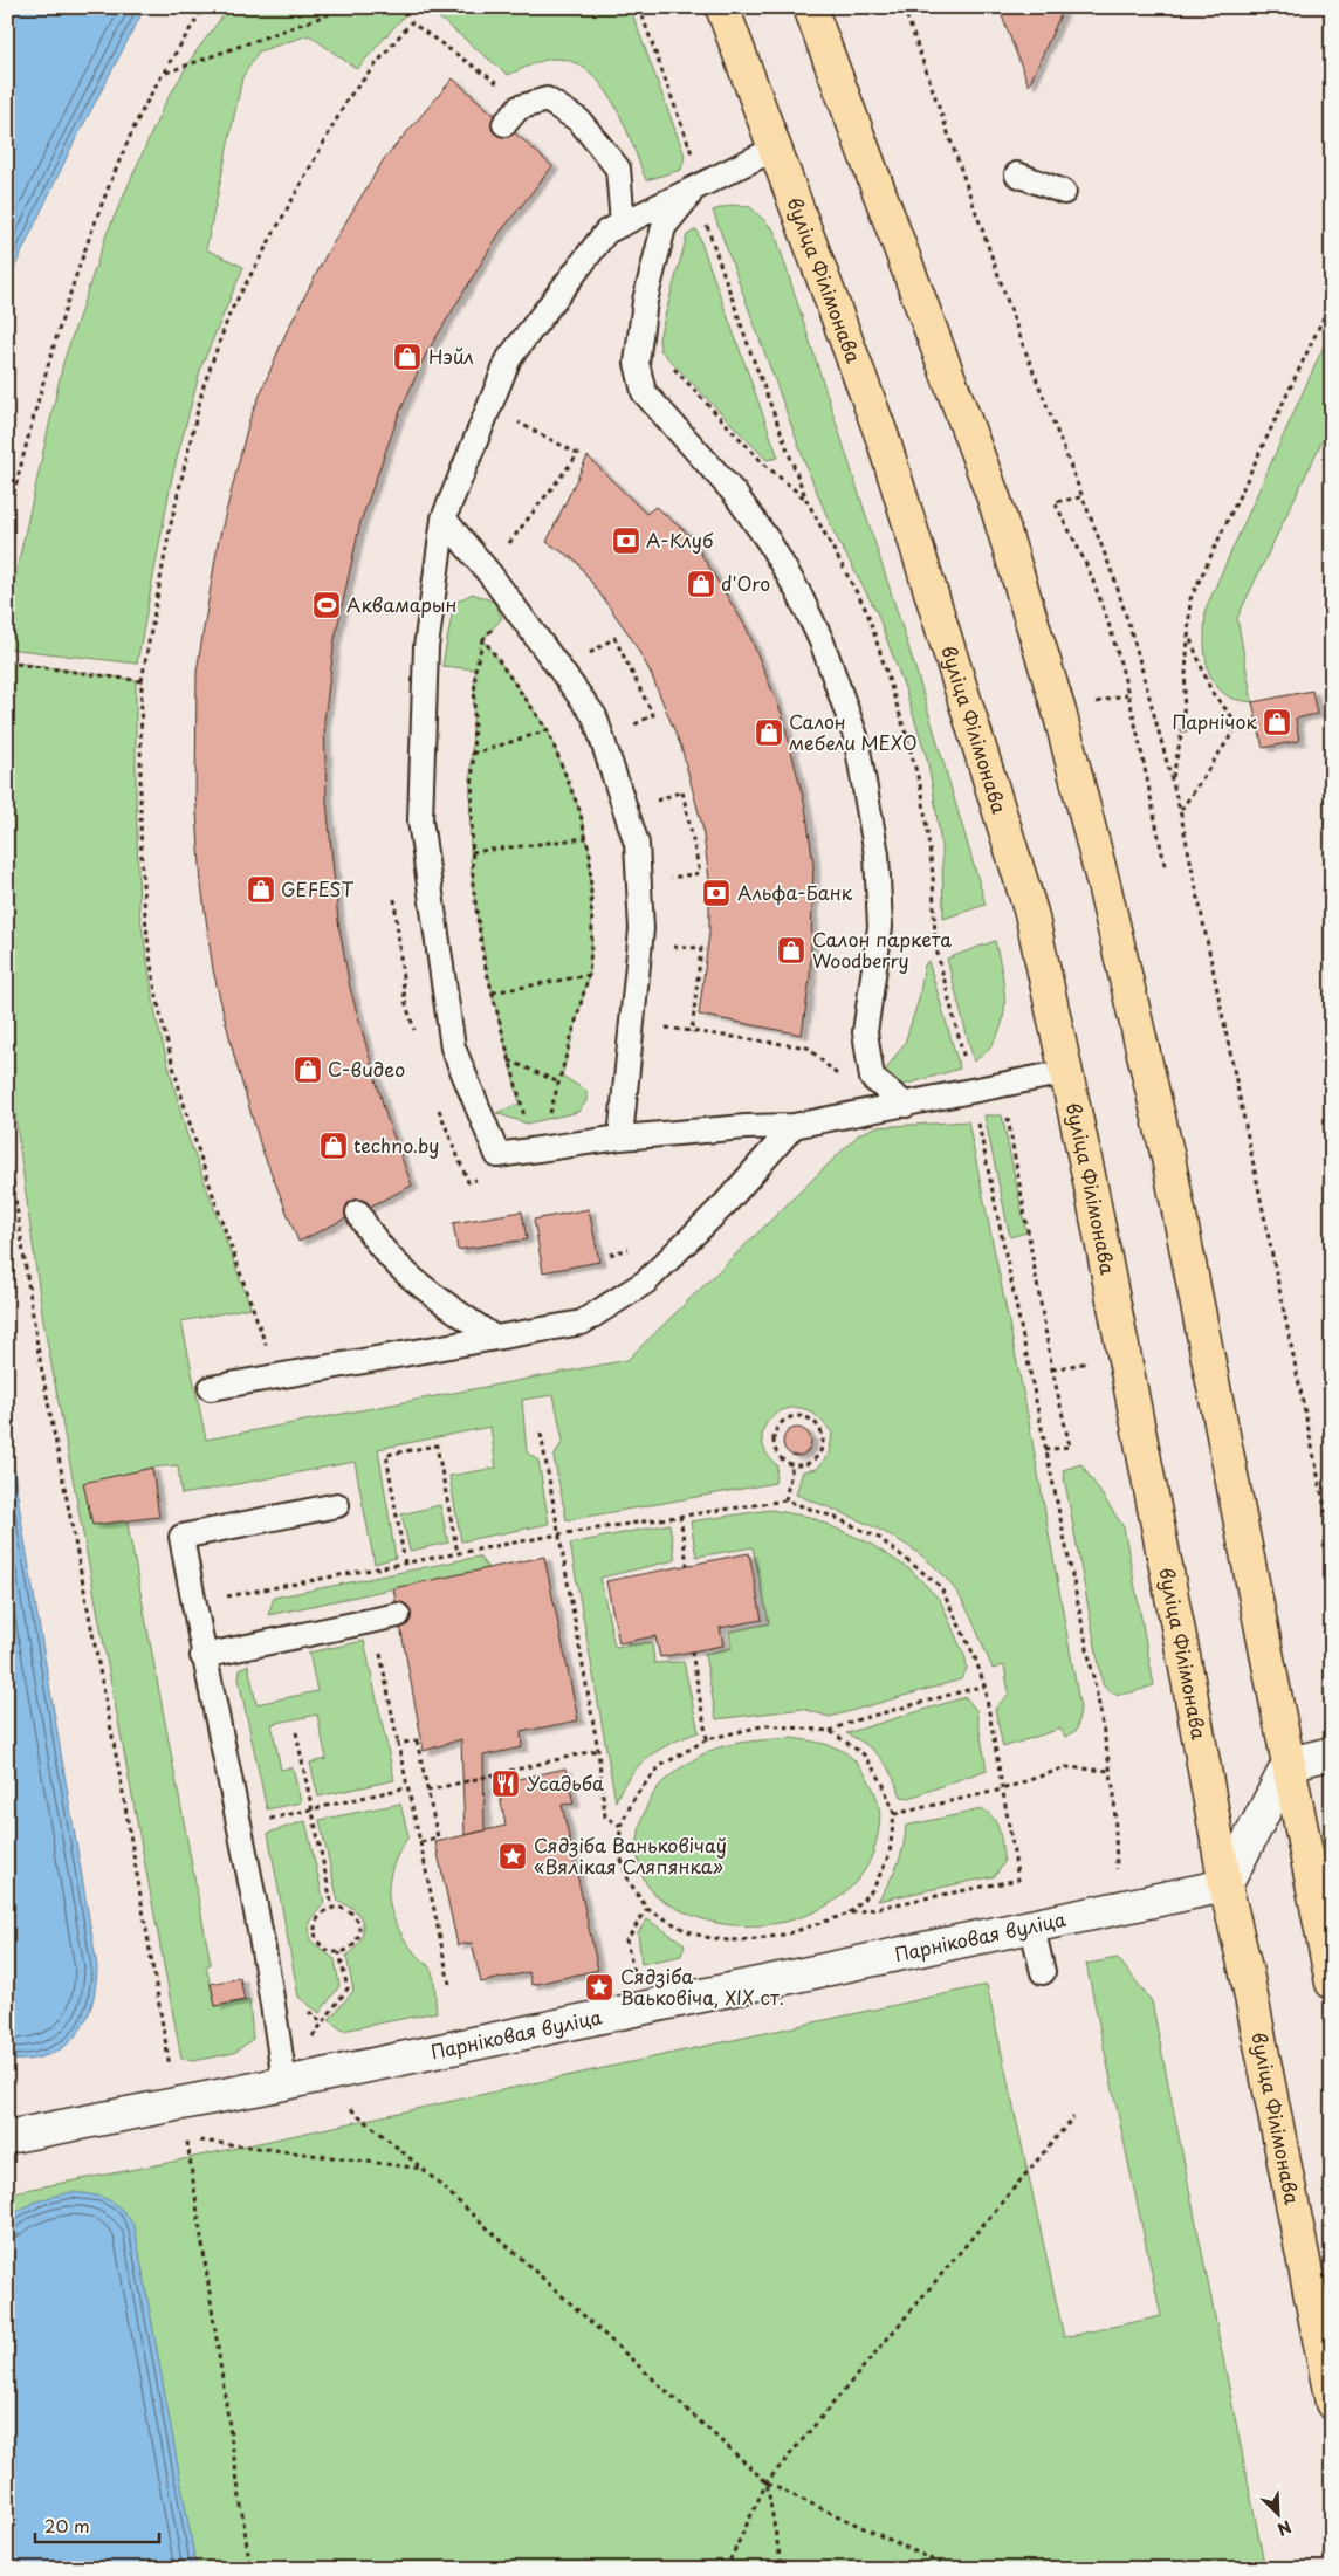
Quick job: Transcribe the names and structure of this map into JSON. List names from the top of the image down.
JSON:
{
  "streets": {
    "main road": ["вуліца Філімонава"],
    "street": ["Парніковая вуліца"]
  },
  "crossings": [
    ["вуліца Філімонава", "Парніковая вуліца"]
  ],
  "places": {
    "shop": [
      "Нэйл",
      "d'Oro",
      "Парнічoк",
      "Салон мебели MEXO",
      "GEFEST",
      "Салон паркета Woodberry",
      "С-видео",
      "techno.by"
    ],
    "bank": ["А-Клуб", "Альфа-Банк"],
    "sports": ["Аквамарын"],
    "restaurant": ["Усадьба"],
    "place": ["Сядзіба Ваньковічаў «Вялікая Сляпянка»", "Сядзіба Ваьковіча, XIX ст."]
  },
  "scale_bar": "20 m",
  "north": "bottom right"
}
